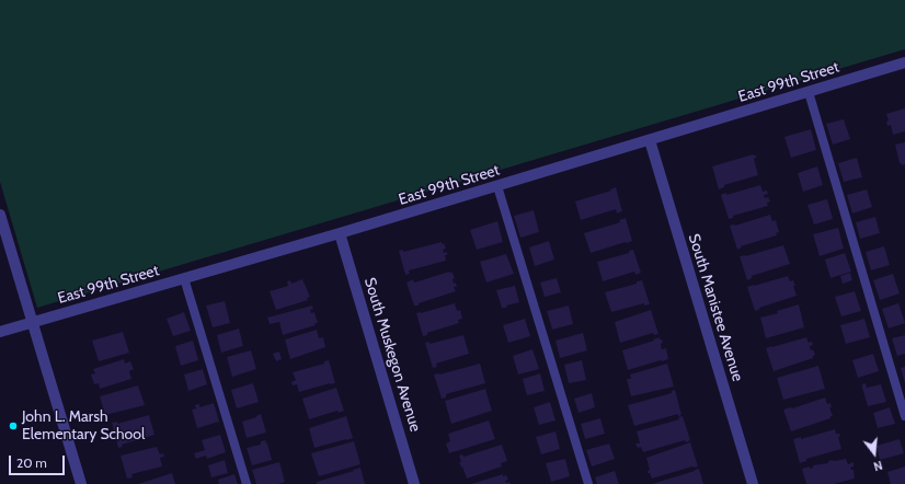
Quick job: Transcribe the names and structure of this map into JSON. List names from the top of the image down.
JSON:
{
  "streets": {
    "street": ["East 99th Street", "South Manistee Avenue", "South Muskegon Avenue"]
  },
  "crossings": [
    ["East 99th Street", "South Manistee Avenue"],
    ["East 99th Street", "South Muskegon Avenue"]
  ],
  "places": ["John L. Marsh Elementary School"],
  "scale_bar": "20 m",
  "north": "bottom"
}
